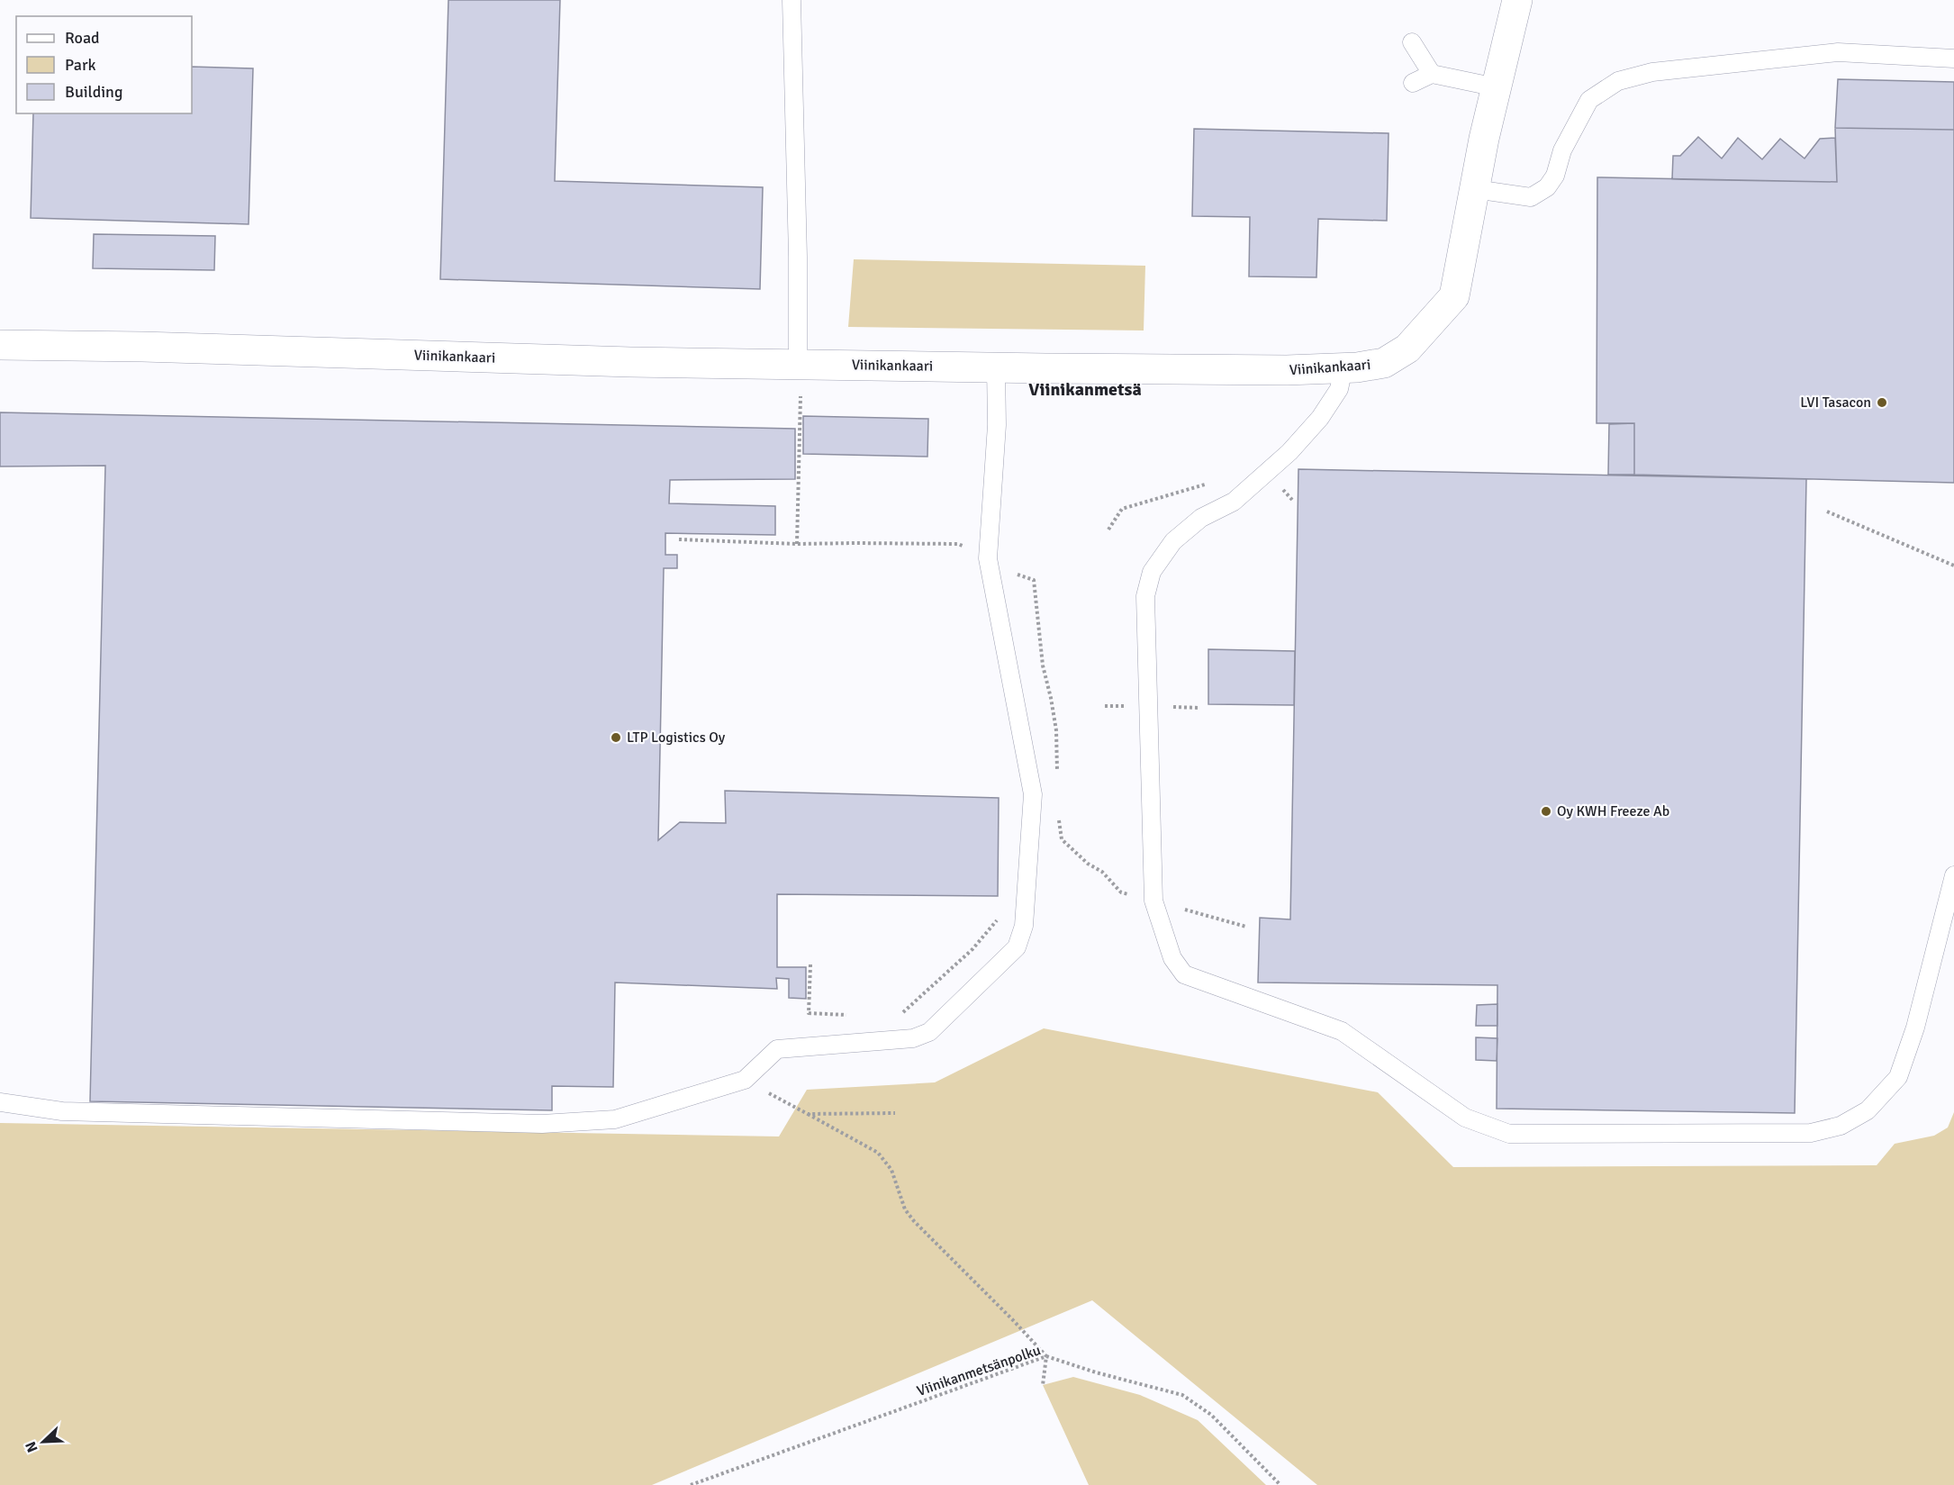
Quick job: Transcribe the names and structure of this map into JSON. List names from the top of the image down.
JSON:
{
  "streets": {
    "street": ["Viinikankaari"],
    "path": ["Viinikanmetsänpolku"]
  },
  "districts": ["Viinikanmetsä"],
  "places": ["LVI Tasacon", "LTP Logistics Oy", "Oy KWH Freeze Ab"],
  "legend": ["Road", "Park", "Building"],
  "north": "bottom left"
}
